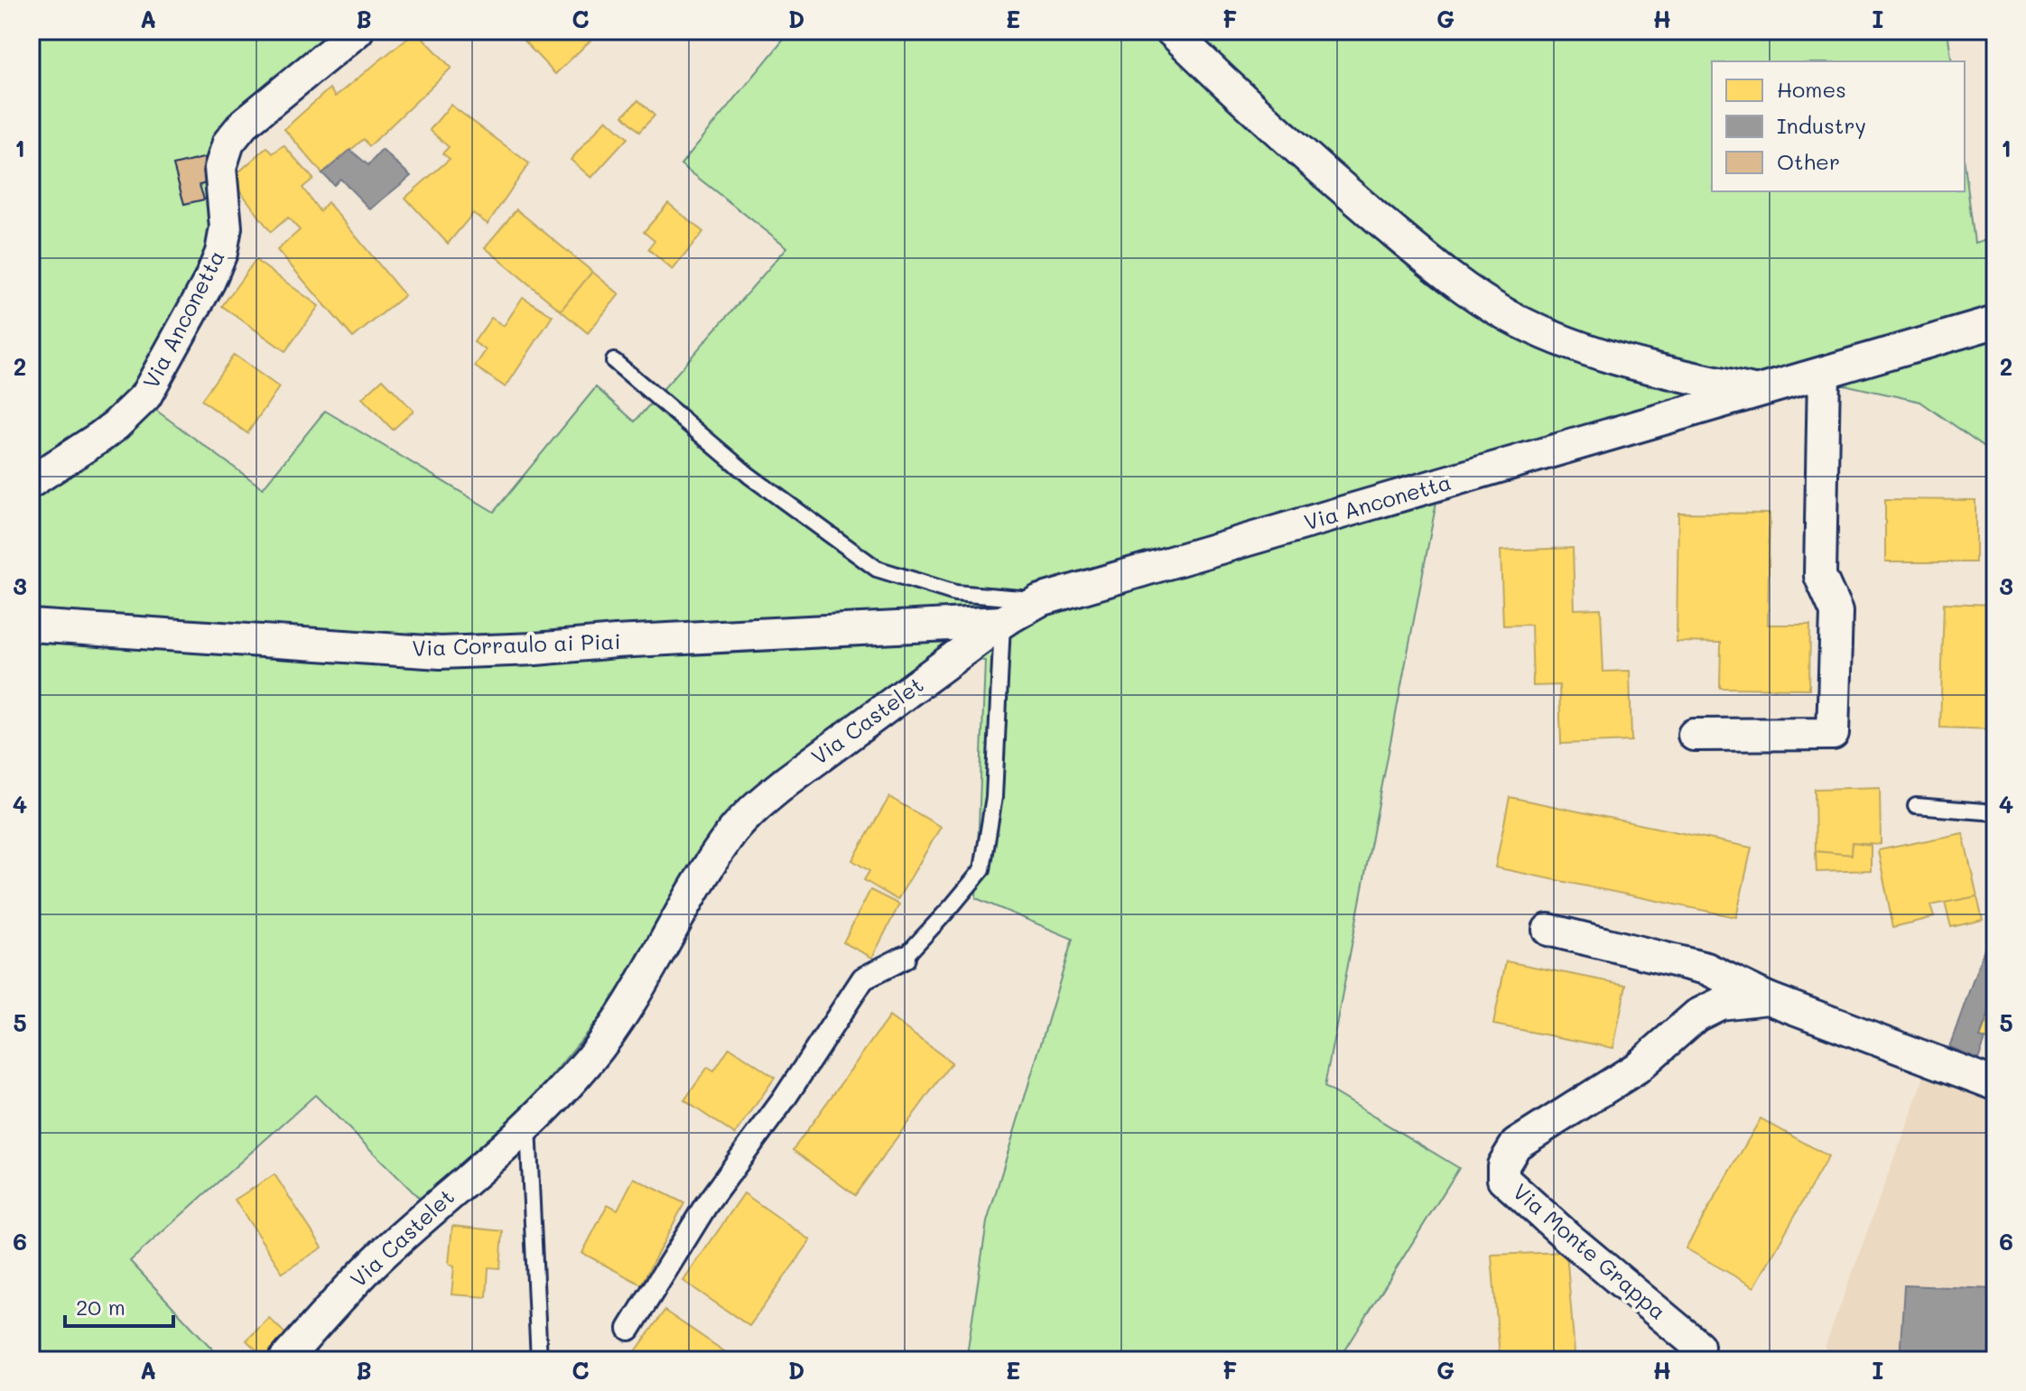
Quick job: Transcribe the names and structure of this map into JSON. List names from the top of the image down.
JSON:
{
  "streets": {
    "street": [
      "Via Anconetta",
      "Via Corraulo ai Piai",
      "Via Castelet",
      "Via Monte Grappa"
    ]
  },
  "crossings": [
    ["Via Anconetta", "Via Corraulo ai Piai"],
    ["Via Anconetta", "Via Castelet"],
    ["Via Corraulo ai Piai", "Via Castelet"]
  ],
  "legend": ["Homes", "Industry", "Other"],
  "scale_bar": "20 m",
  "grid": {
    "columns": [
      "A",
      "B",
      "C",
      "D",
      "E",
      "F",
      "G",
      "H",
      "I"
    ],
    "rows": [
      "1",
      "2",
      "3",
      "4",
      "5",
      "6"
    ]
  }
}
